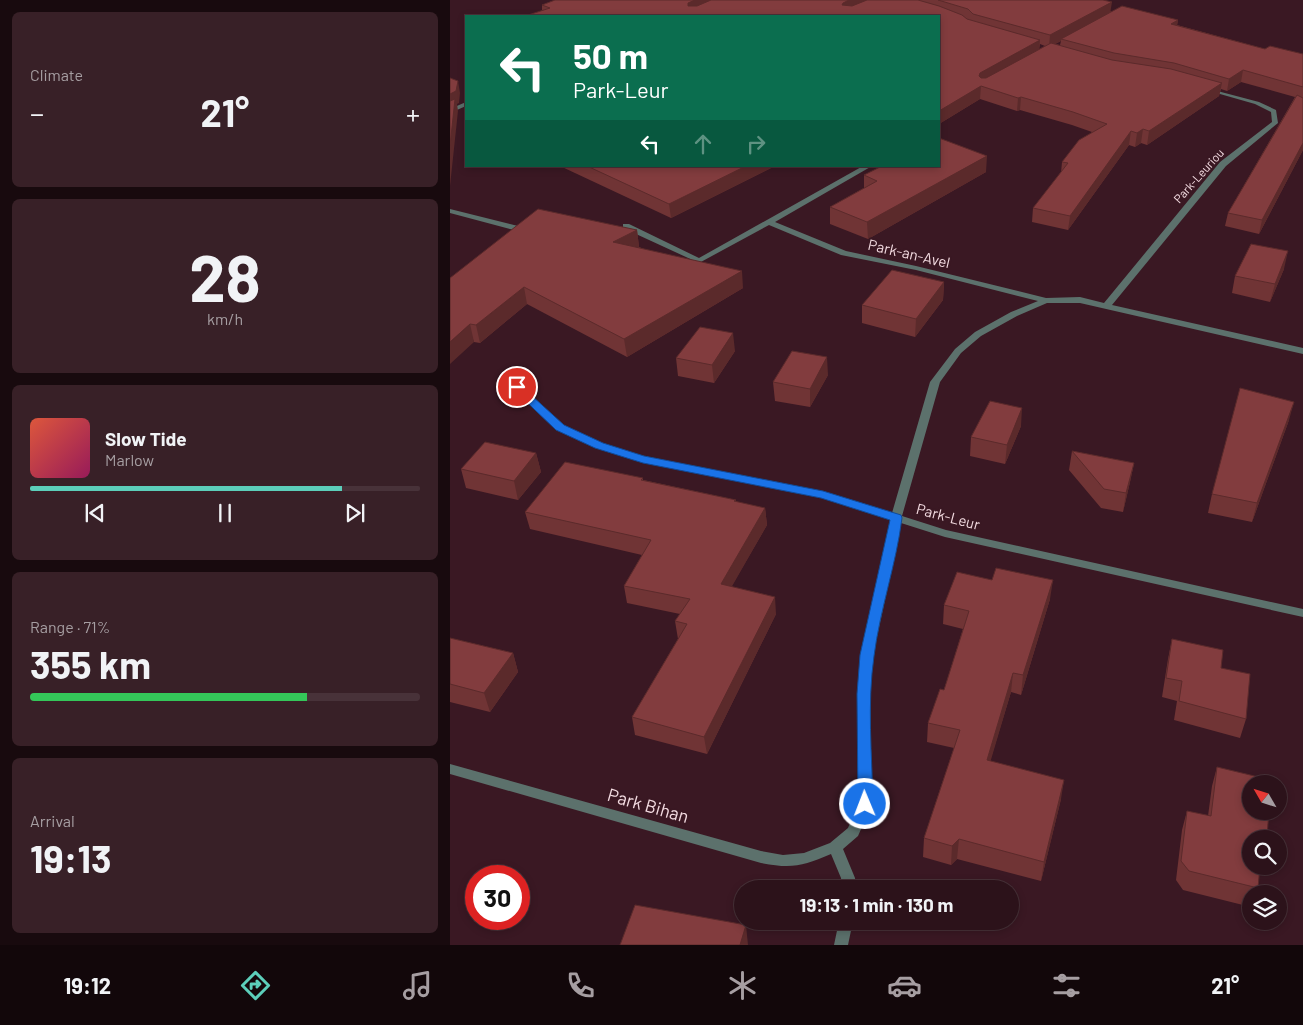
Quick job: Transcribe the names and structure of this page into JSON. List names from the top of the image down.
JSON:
{
  "streets": {
    "street": [
      "Park-Leuriou",
      "Park-an-Avel",
      "Park-Leur",
      "Park Bihan"
    ]
  },
  "north": "top left",
  "page": {
    "tile": [
      "Climate",
      ["28", "km/h"],
      ["Range · 71%", "355 km"],
      ["Arrival", "19:13"]
    ],
    "turn": ["50 m", "Park-Leur"],
    "heat": ["−", "21°", "+"],
    "song": ["Slow Tide", "Marlow"],
    "limit": "30",
    "trip": "19:13 · 1 min · 130 m",
    "tabs": ["19:12", "21°"]
  }
}
